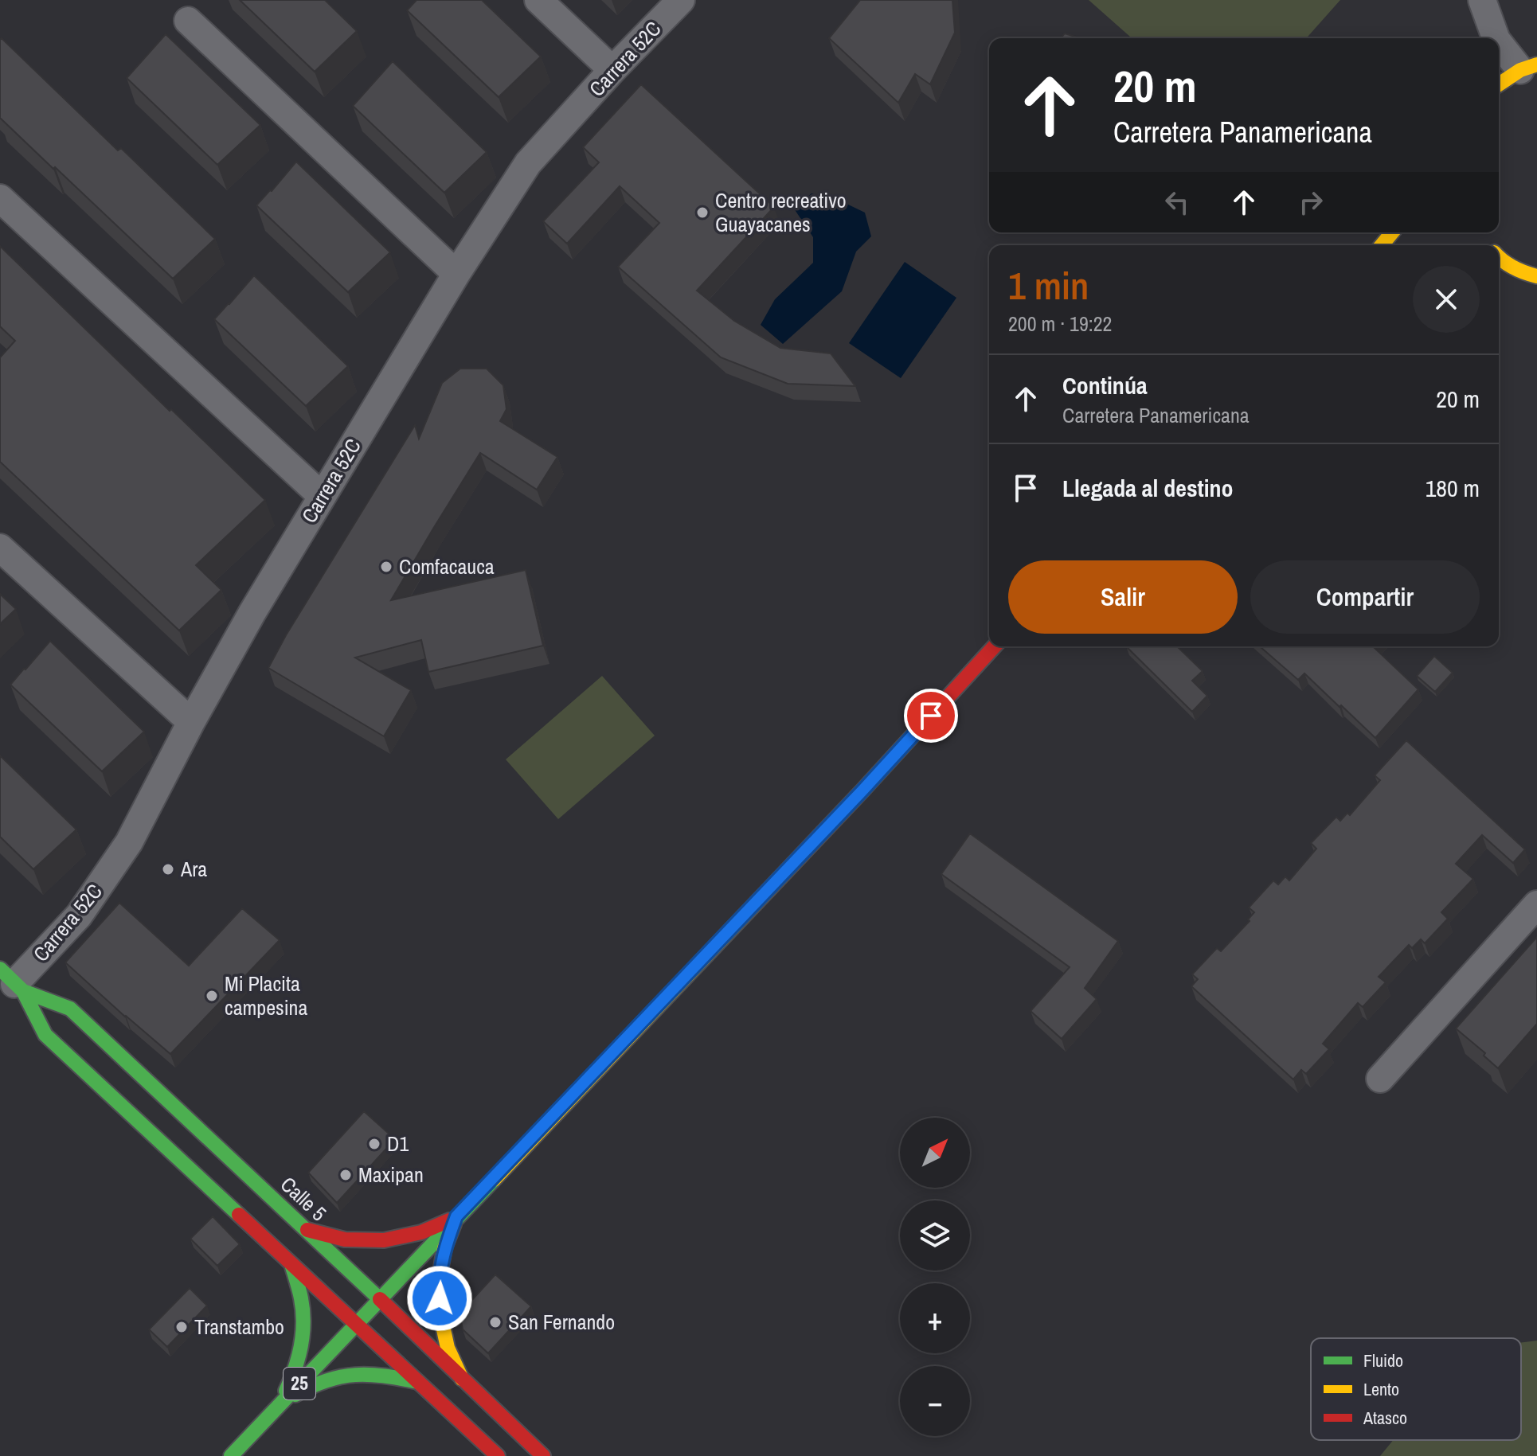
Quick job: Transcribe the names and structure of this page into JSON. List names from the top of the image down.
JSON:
{
  "streets": {
    "main road": ["Calle 5", "25"],
    "street": ["Carrera 52C"]
  },
  "crossings": [
    ["Carrera 52C", "Calle 5"],
    ["Calle 5", "25"]
  ],
  "places": [
    "Centro recreativo Guayacanes",
    "Comfacauca",
    "Ara",
    "Mi Placita campesina",
    "D1",
    "Maxipan",
    "San Fernando",
    "Transtambo"
  ],
  "legend": ["Fluido", "Lento", "Atasco"],
  "north": "top right",
  "page": {
    "turn": ["20 m", "Carretera Panamericana"],
    "heading": ["1 min", "200 m · 19:22"],
    "list": [
      {
        "name": "Continúa",
        "note": "Carretera Panamericana",
        "value": "20 m"
      },
      {
        "name": "Llegada al destino",
        "value": "180 m"
      }
    ],
    "buttons": ["Salir", "Compartir"],
    "map_buttons": ["+", "−"]
  }
}
